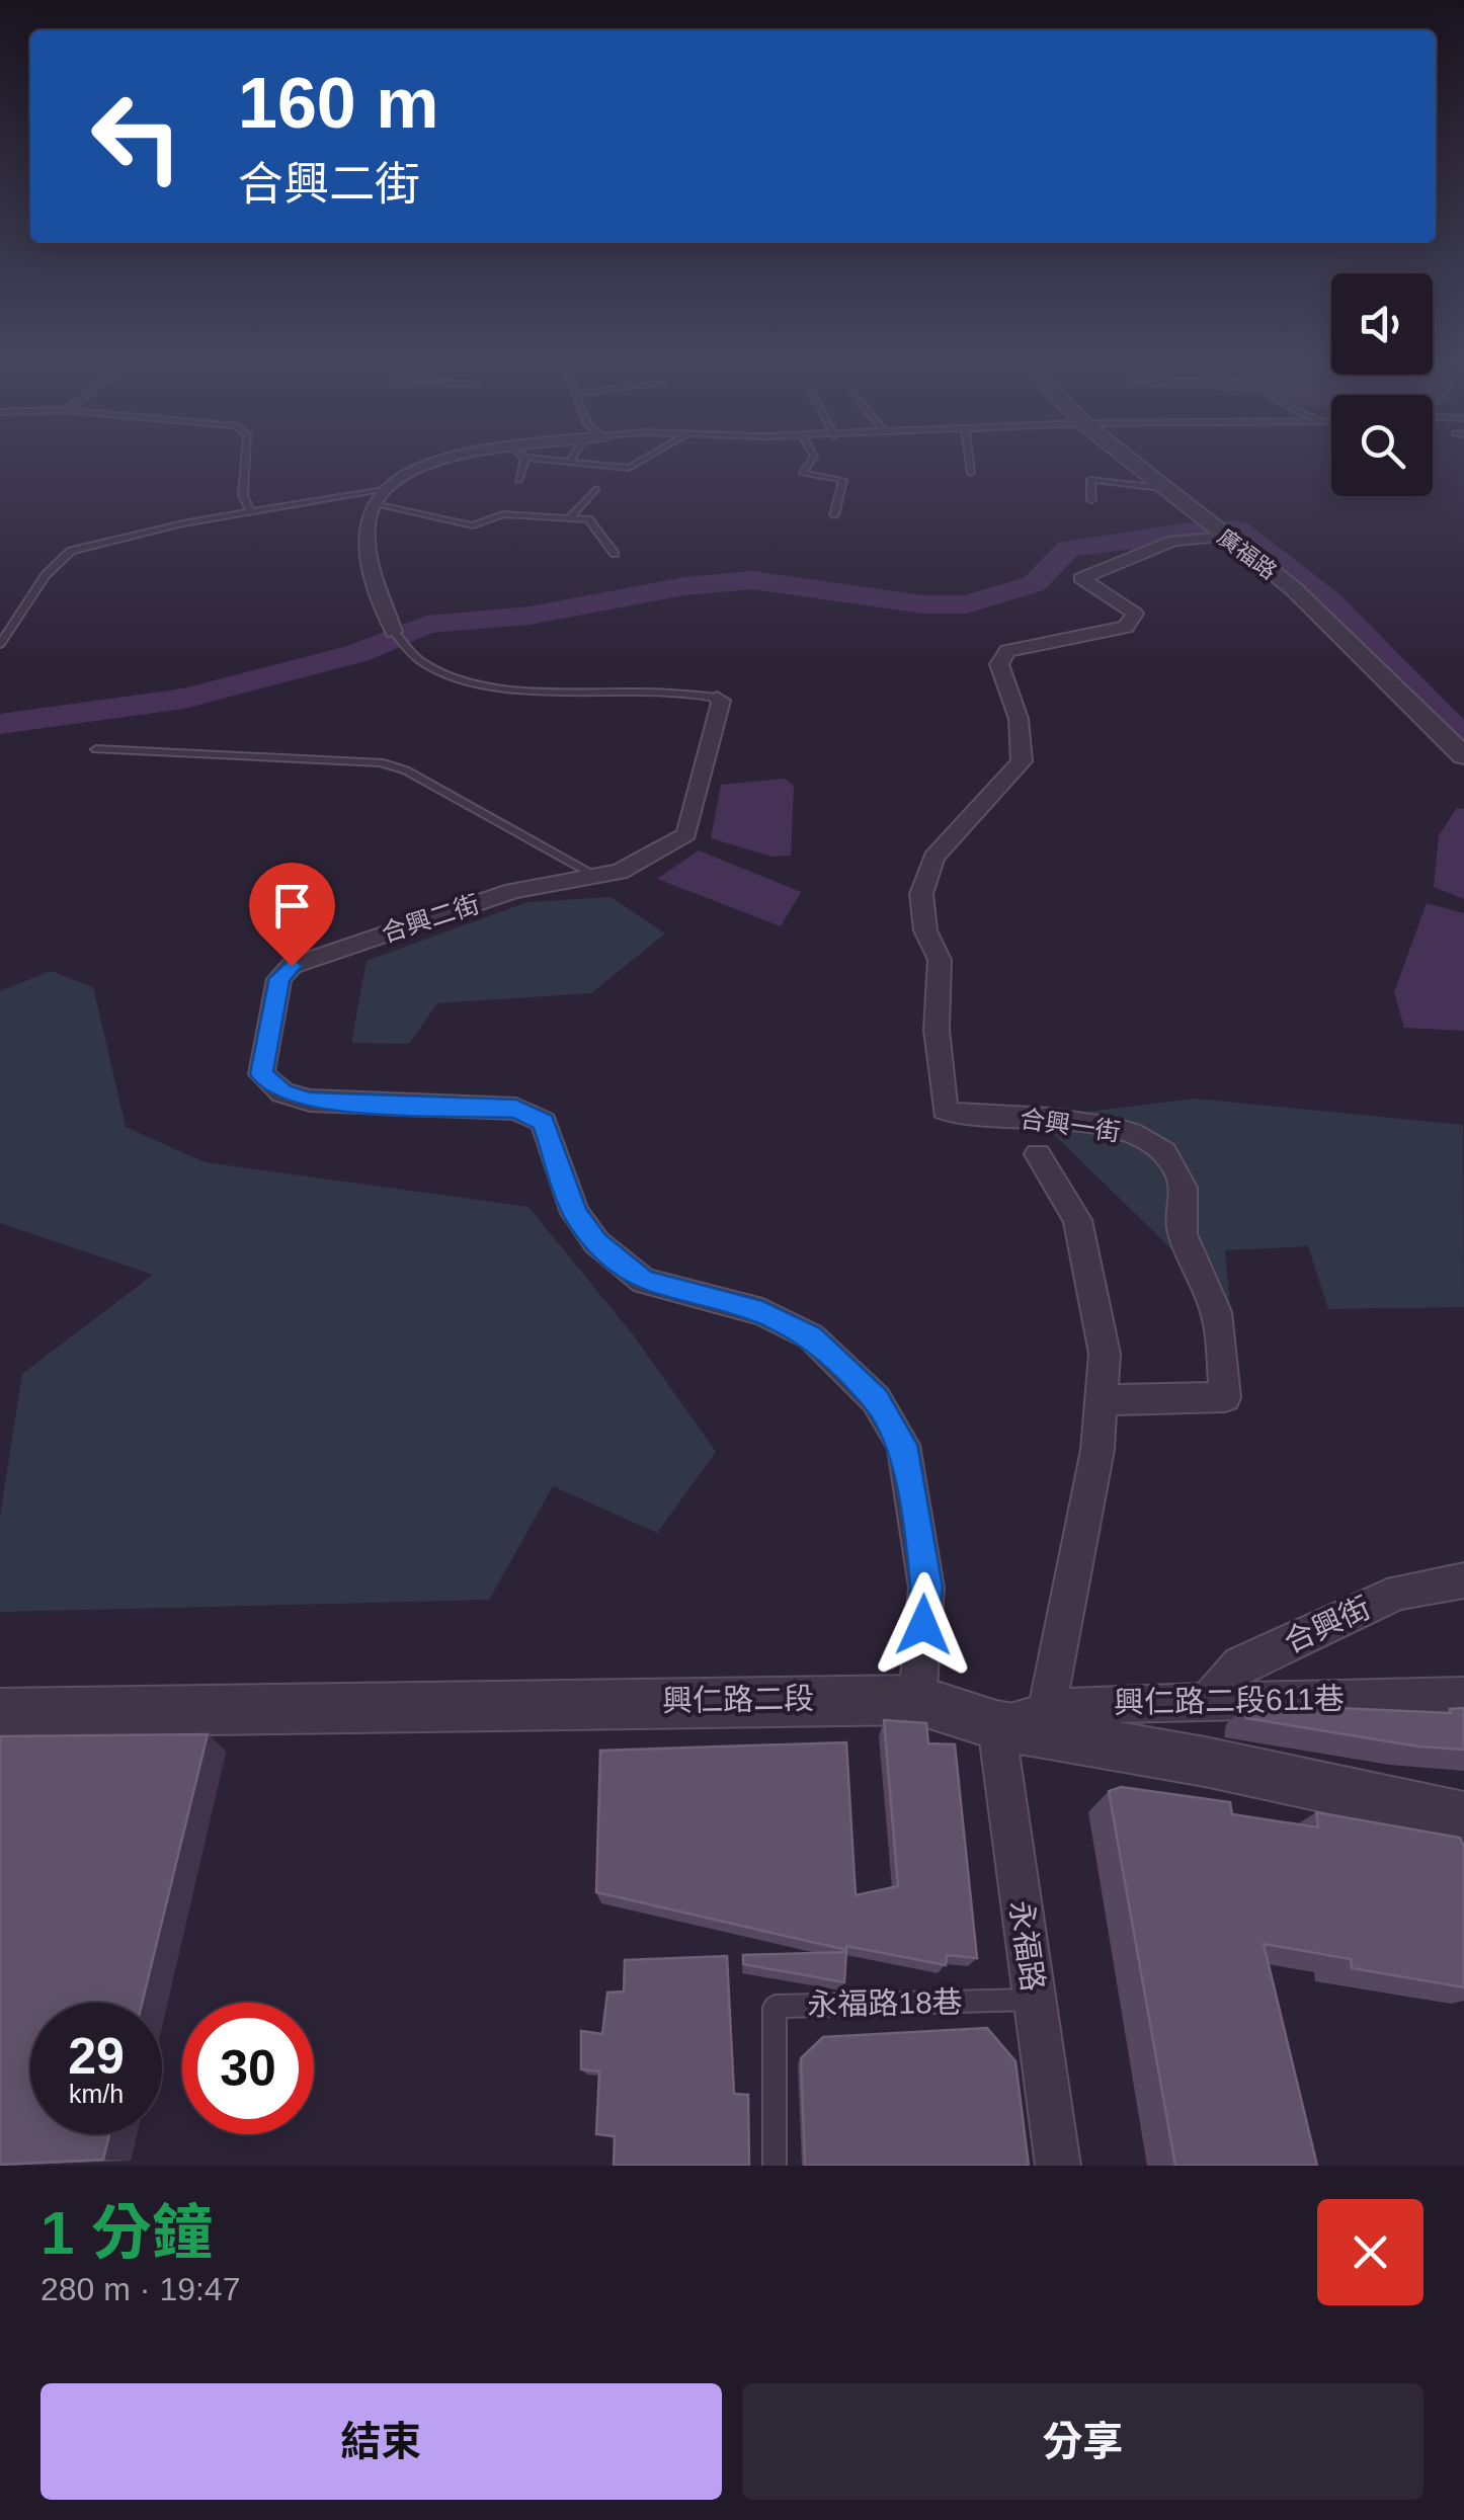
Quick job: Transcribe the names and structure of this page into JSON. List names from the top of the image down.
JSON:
{
  "streets": {
    "street": [
      "廣福路",
      "合興二街",
      "合興一街",
      "合興街",
      "興仁路二段",
      "興仁路二段611巷",
      "永福路"
    ],
    "lane": ["永福路18巷"]
  },
  "crossings": [
    ["廣福路", "合興一街"],
    ["合興二街", "興仁路二段"],
    ["合興街", "興仁路二段611巷"],
    ["興仁路二段", "興仁路二段611巷"],
    ["興仁路二段", "永福路"],
    ["興仁路二段611巷", "永福路"],
    ["永福路", "永福路18巷"]
  ],
  "page": {
    "turn": ["160 m", "合興二街"],
    "speed": "29 km/h",
    "limit": "30",
    "heading": ["1 分鐘", "280 m · 19:47"],
    "buttons": ["結束", "分享"]
  }
}
